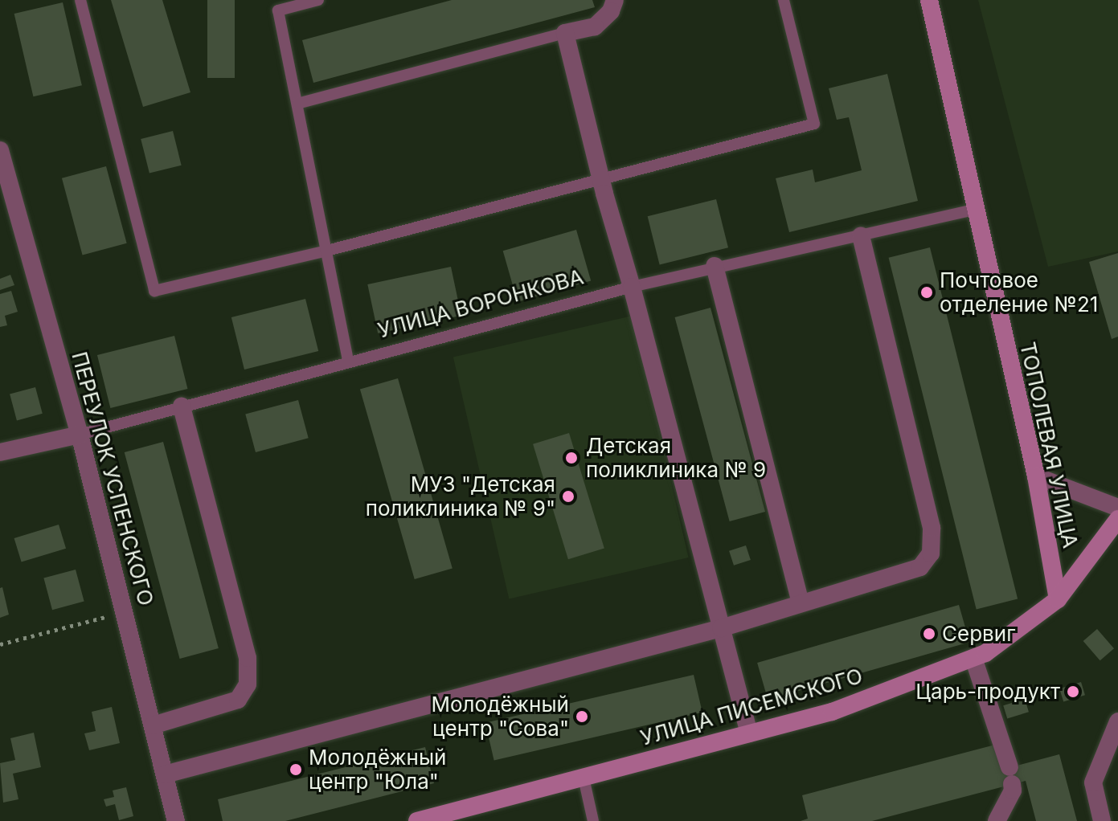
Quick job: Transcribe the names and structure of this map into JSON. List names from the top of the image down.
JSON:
{
  "streets": {
    "main road": ["ТОПОЛЕВАЯ УЛИЦА", "УЛИЦА ПИСЕМСКОГО"],
    "street": ["УЛИЦА ВОРОНКОВА", "ПЕРЕУЛОК УСПЕНСКОГО"]
  },
  "crossings": [
    ["УЛИЦА ВОРОНКОВА", "ТОПОЛЕВАЯ УЛИЦА"],
    ["УЛИЦА ВОРОНКОВА", "ПЕРЕУЛОК УСПЕНСКОГО"],
    ["ТОПОЛЕВАЯ УЛИЦА", "УЛИЦА ПИСЕМСКОГО"]
  ],
  "places": [
    "Почтовое отделение №21",
    "Детская поликлиника № 9",
    "МУЗ \"Детская поликлиника № 9\"",
    "Сервиг",
    "Царь-продукт",
    "Молодёжный центр \"Сова\"",
    "Молодёжный центр \"Юла\""
  ]
}
